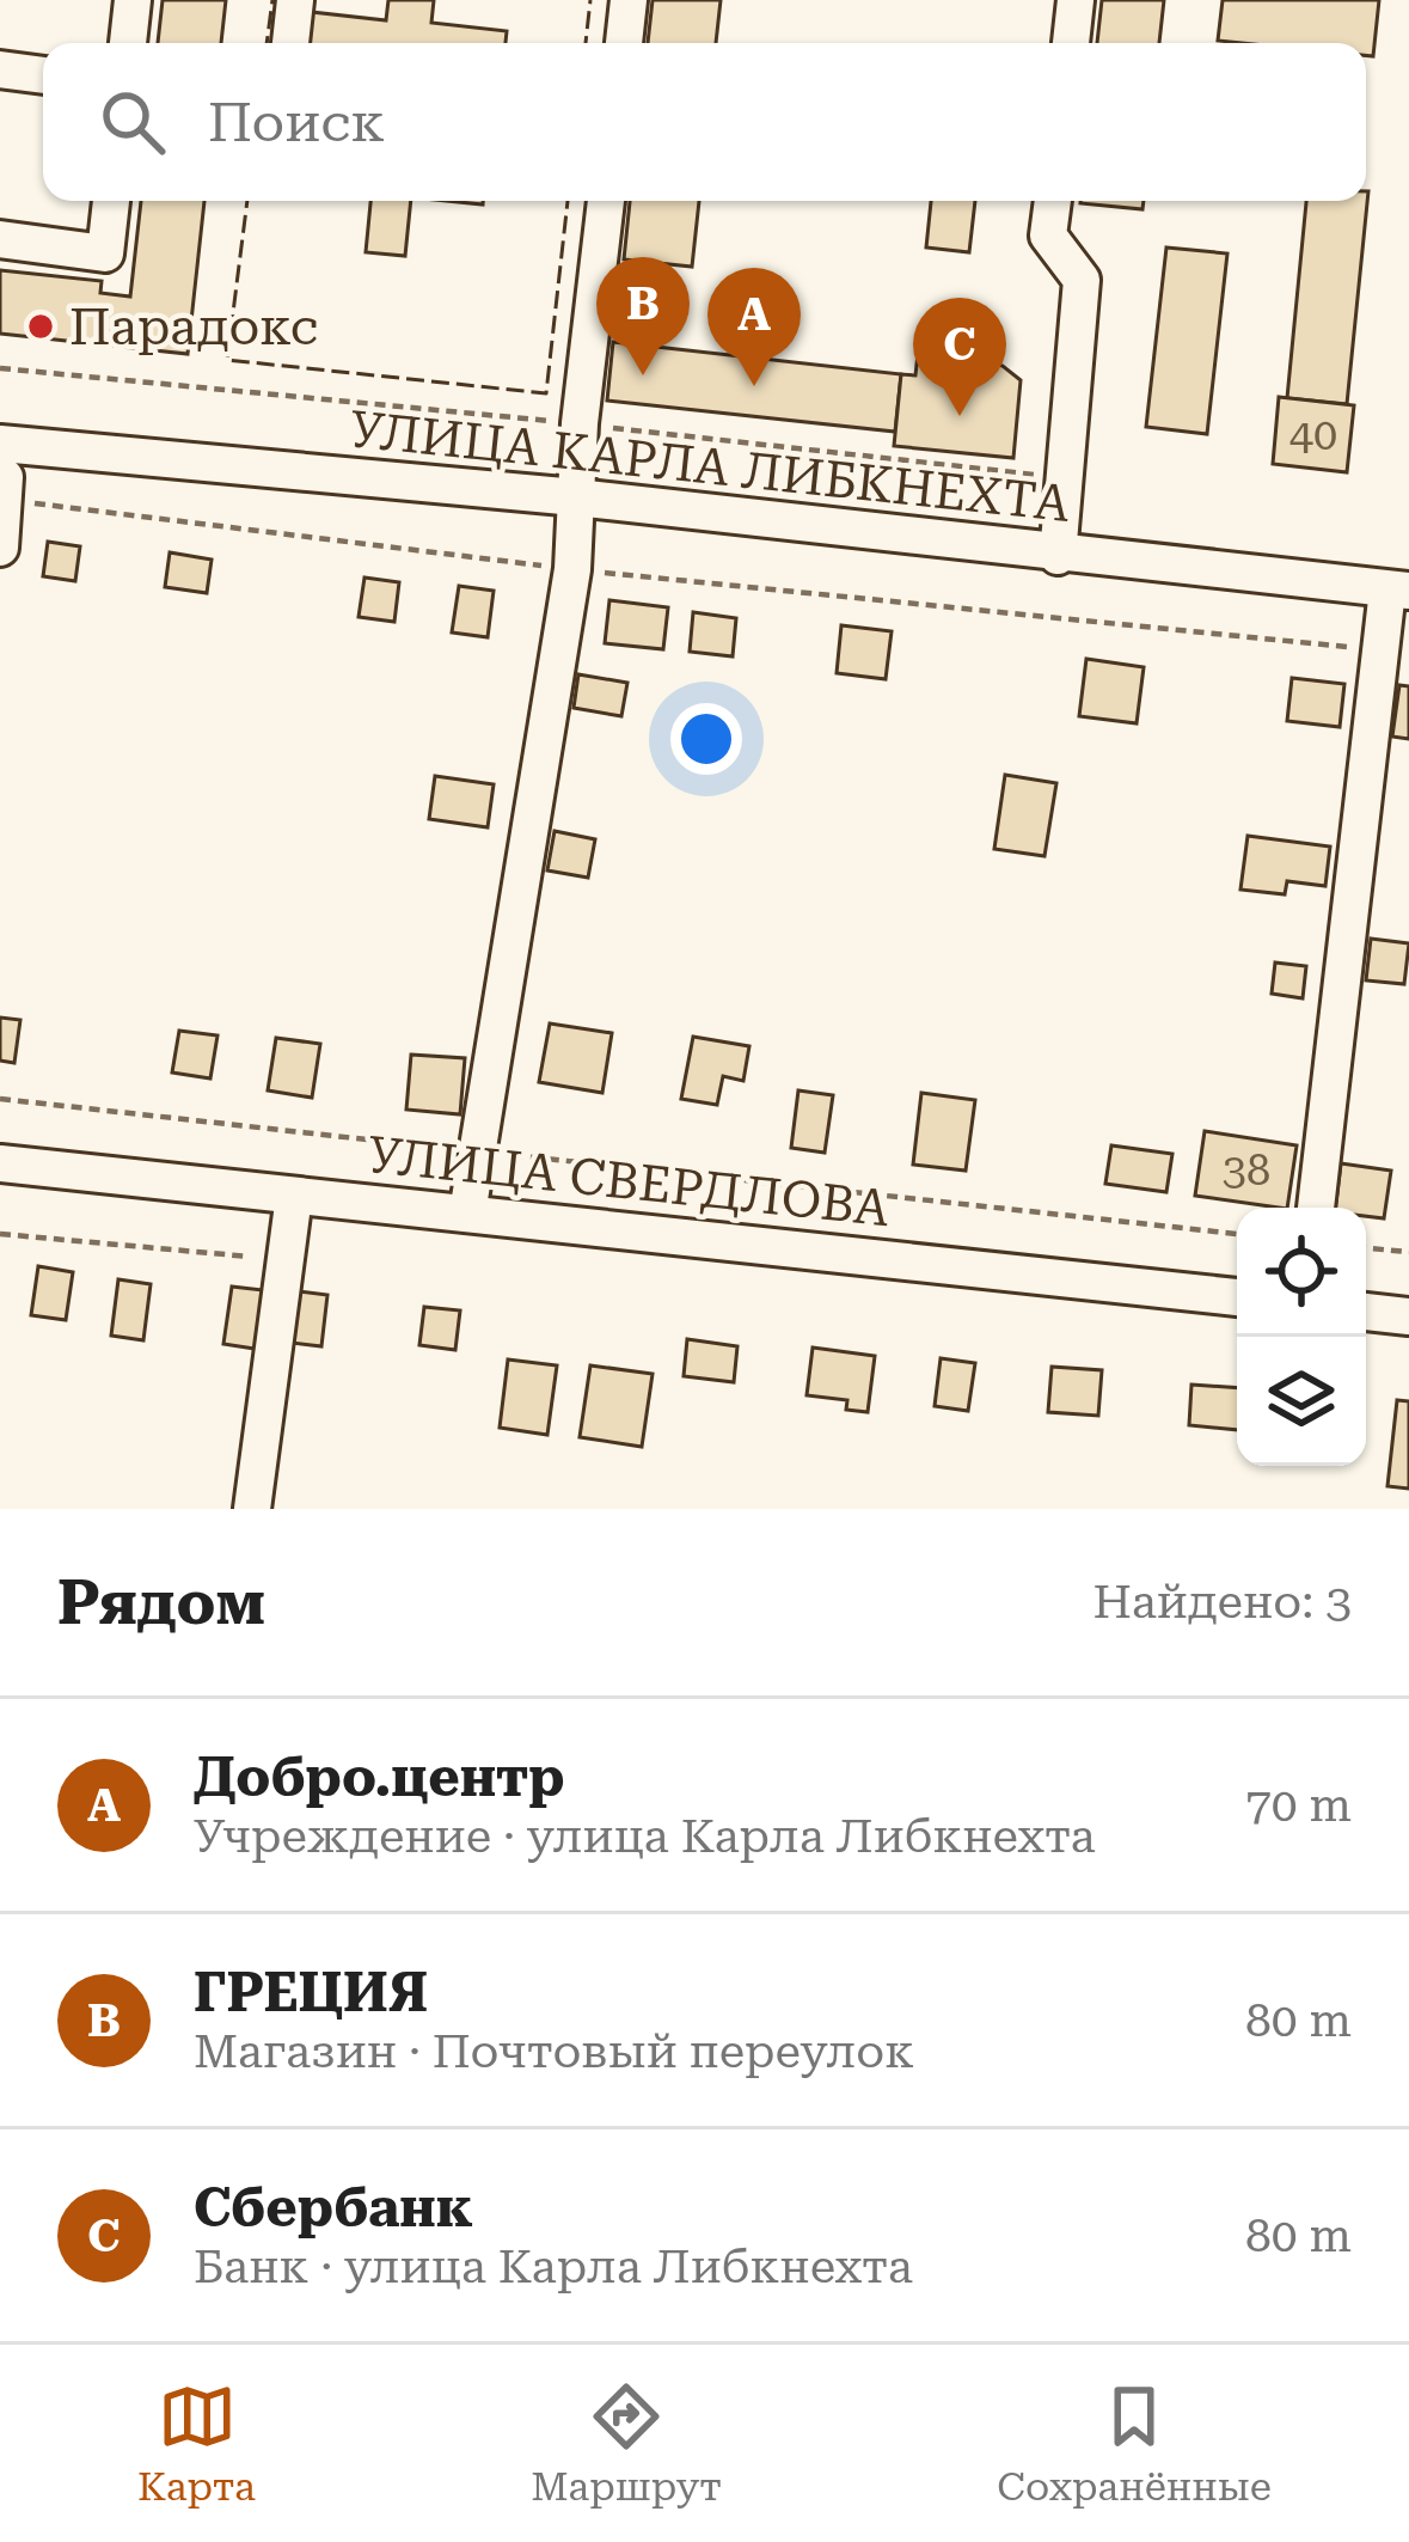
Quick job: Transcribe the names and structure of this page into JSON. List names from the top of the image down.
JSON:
{
  "streets": {
    "street": ["УЛИЦА КАРЛА ЛИБКНЕХТА", "УЛИЦА СВЕРДЛОВА"]
  },
  "places": ["Парадокс"],
  "house_numbers": ["40", "38"],
  "page": {
    "search": "Поиск",
    "pins": ["B", "A", "C"],
    "heading": ["Рядом", "Найдено: 3"],
    "list": [
      {
        "mark": "A",
        "name": "Добро.центр",
        "note": "Учреждение · улица Карла Либкнехта",
        "value": "70 m"
      },
      {
        "mark": "B",
        "name": "ГРЕЦИЯ",
        "note": "Магазин · Почтовый переулок",
        "value": "80 m"
      },
      {
        "mark": "C",
        "name": "Сбербанк",
        "note": "Банк · улица Карла Либкнехта",
        "value": "80 m"
      }
    ],
    "nav": ["Карта", "Маршрут", "Сохранённые"]
  }
}
